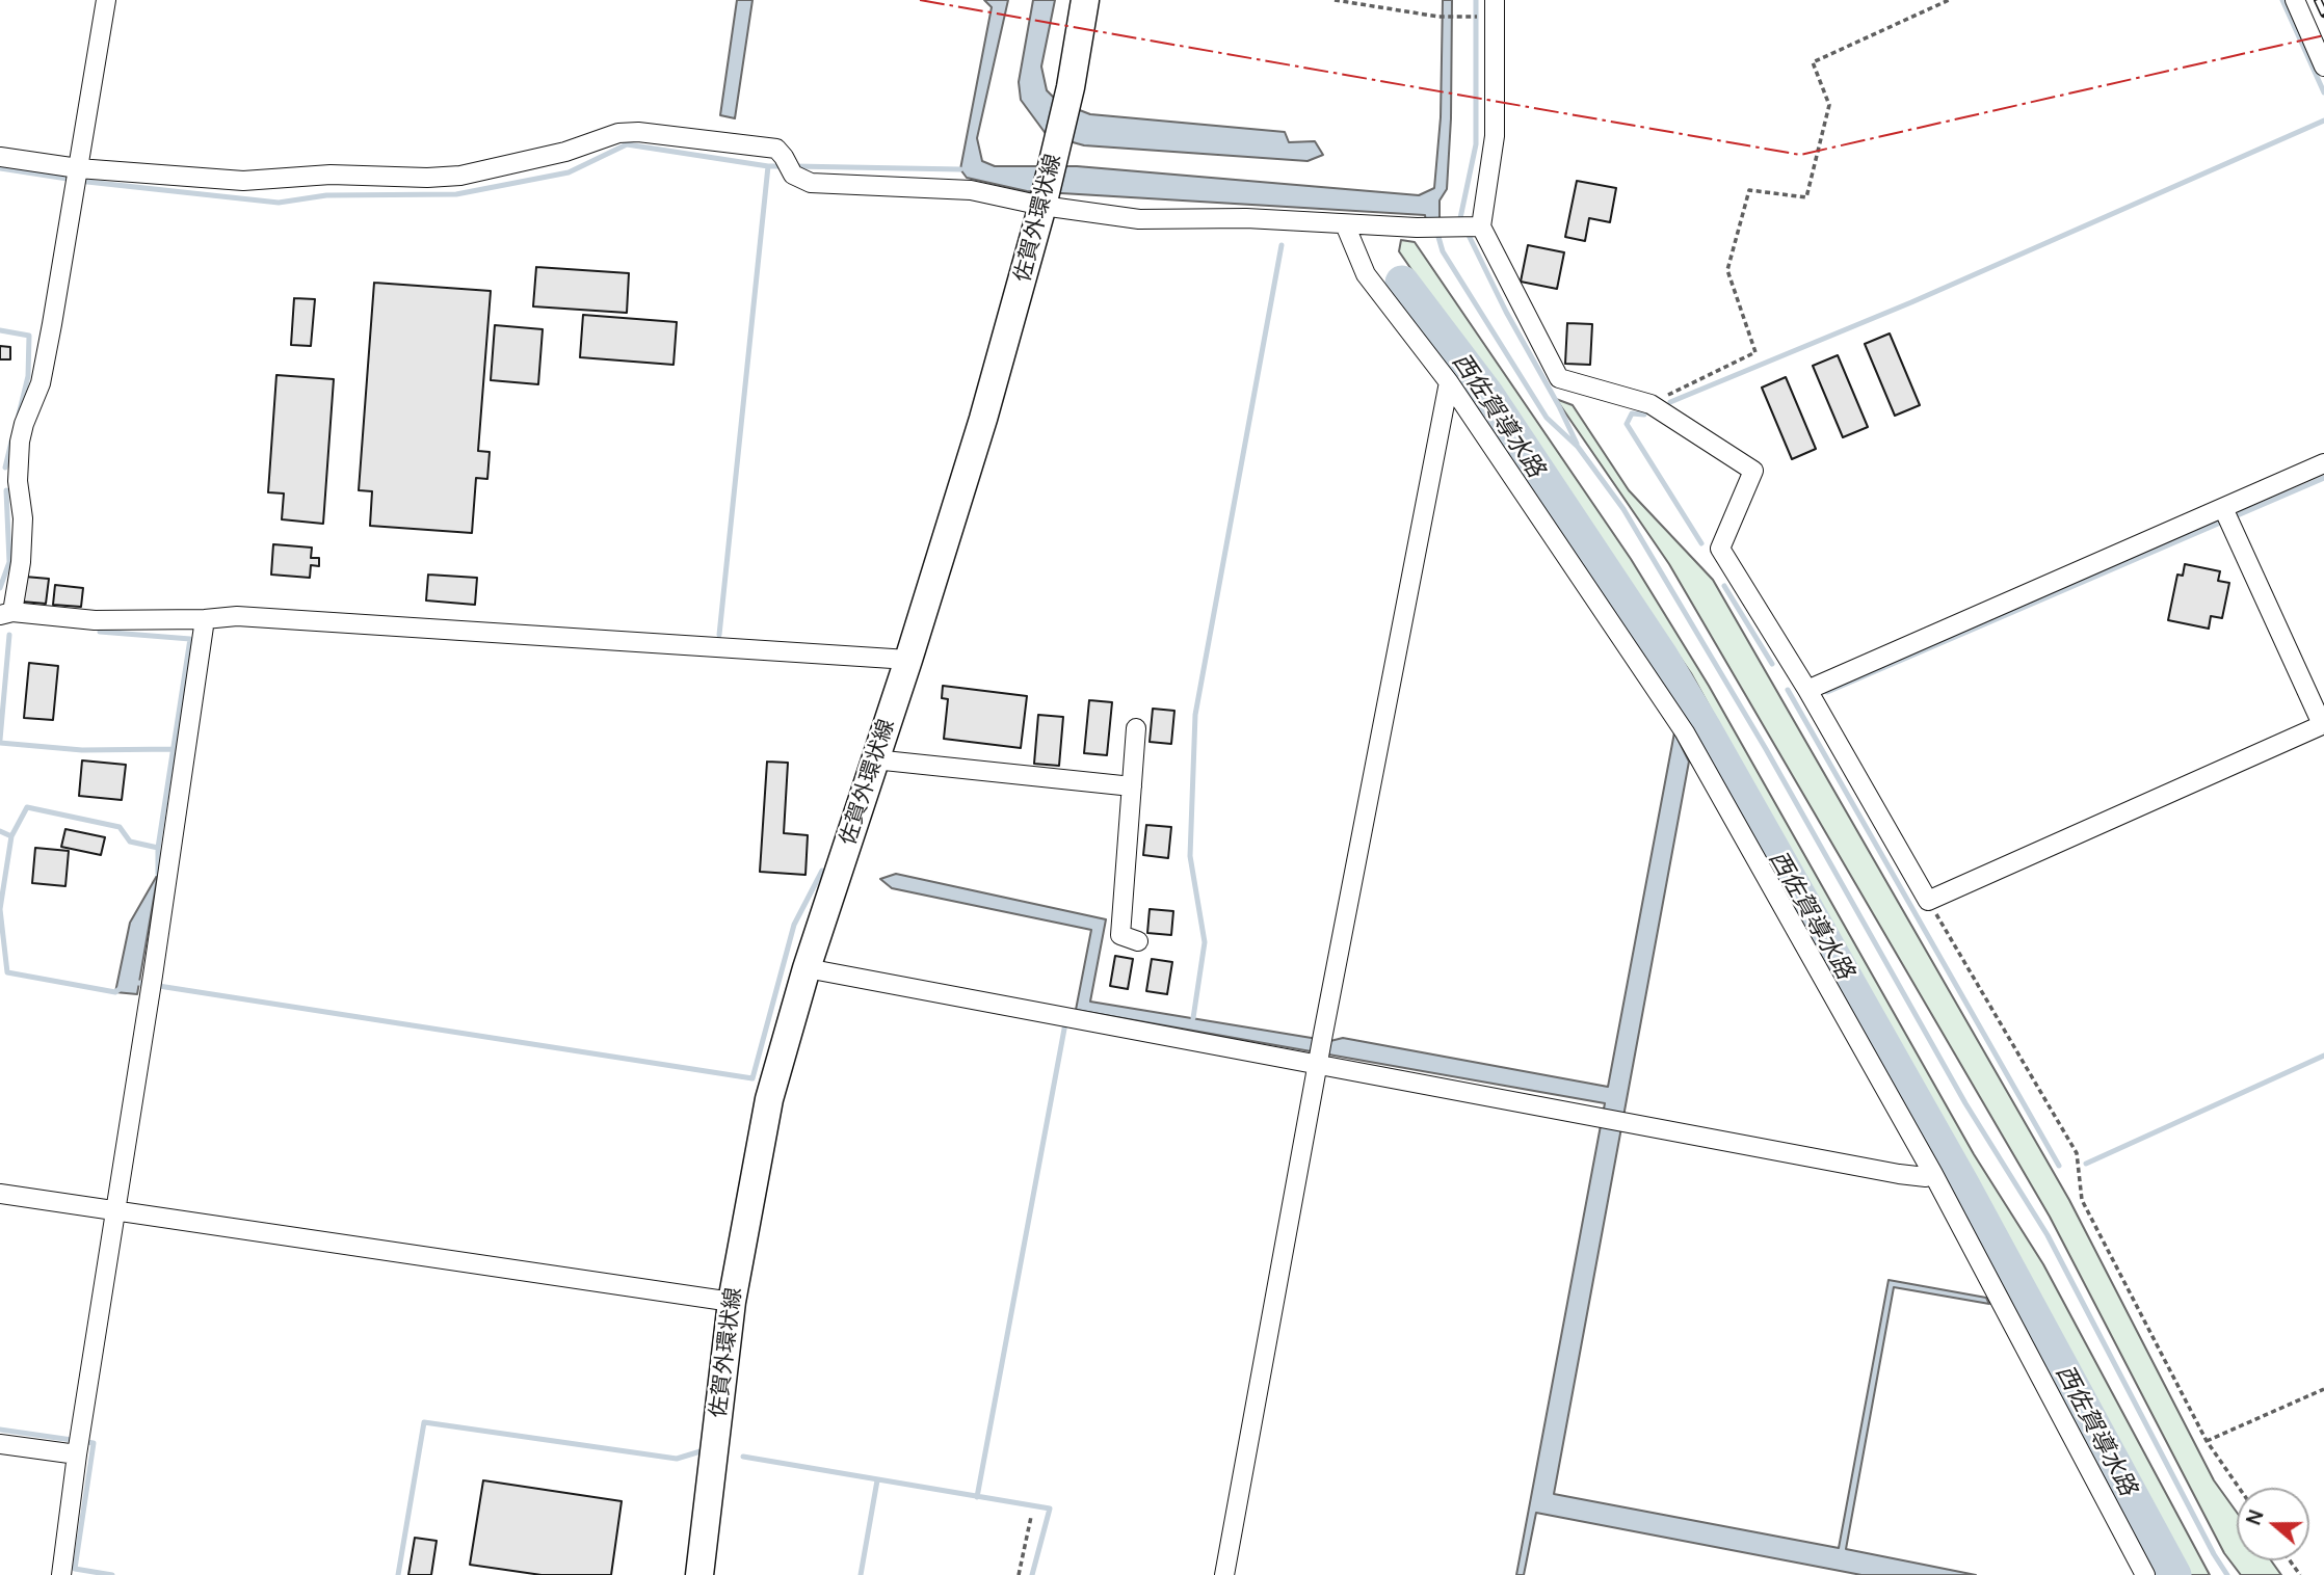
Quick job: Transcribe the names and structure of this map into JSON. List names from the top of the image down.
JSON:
{
  "streets": {
    "main road": ["佐賀外環状線"]
  },
  "water": ["西佐賀導水路"],
  "north": "left"
}
